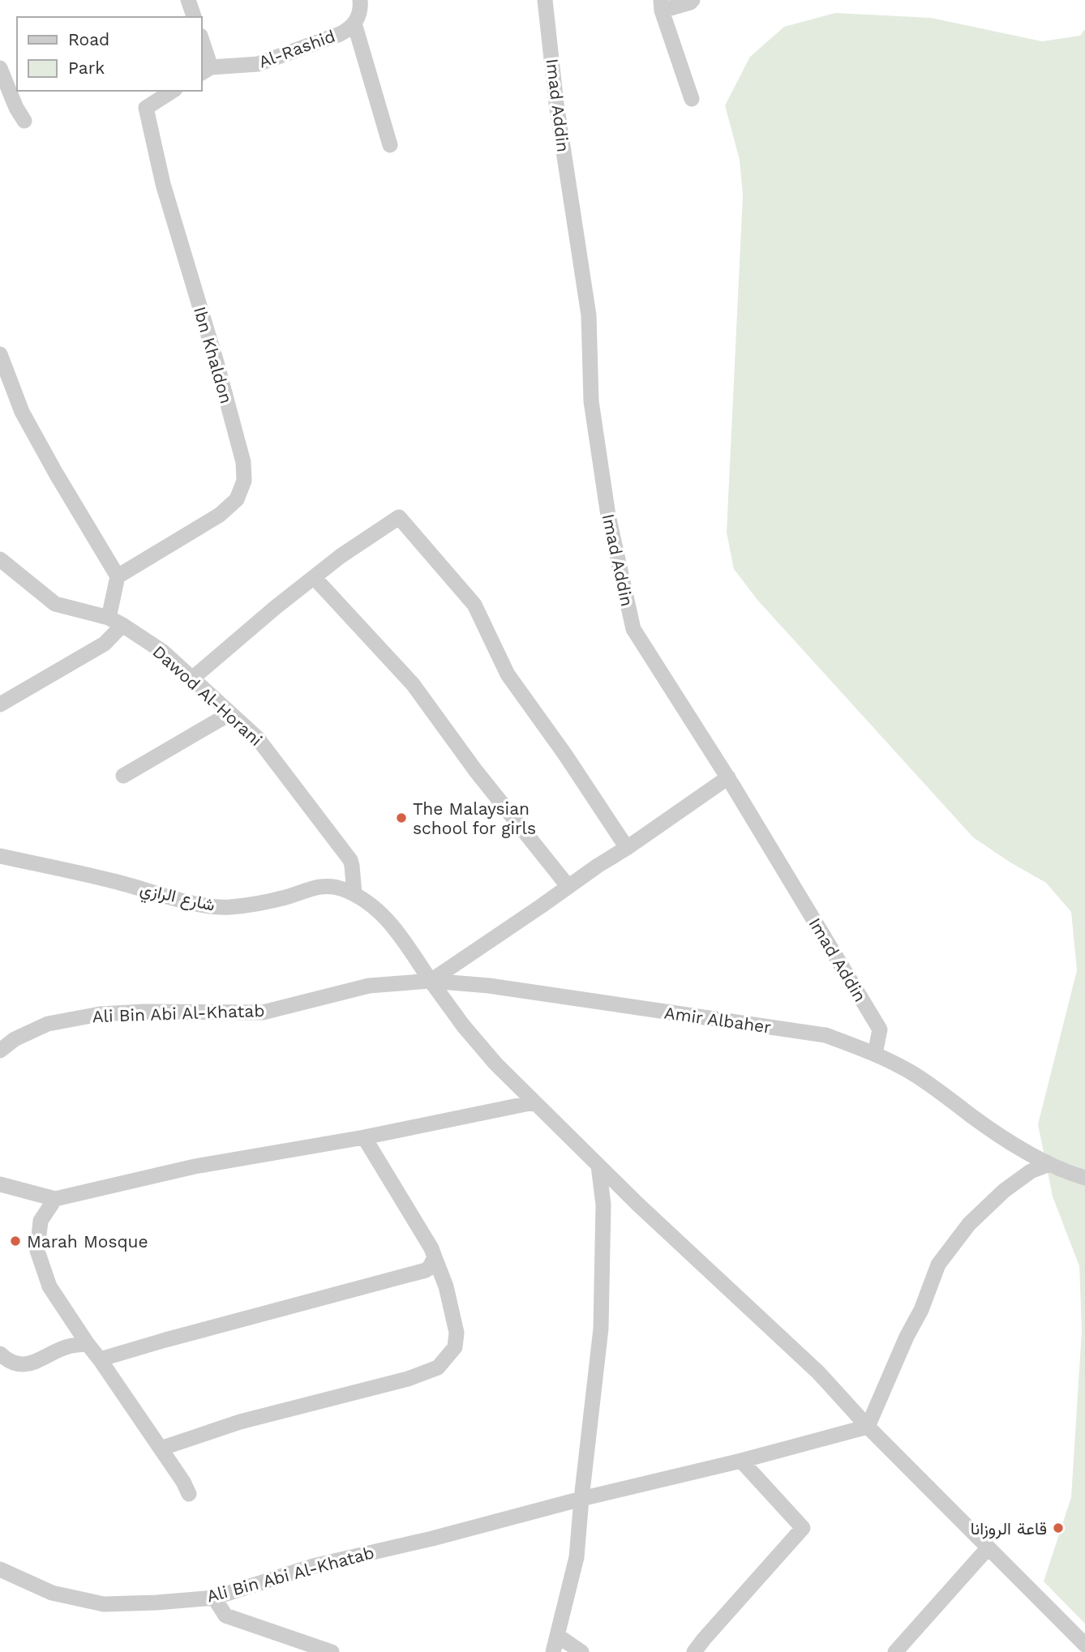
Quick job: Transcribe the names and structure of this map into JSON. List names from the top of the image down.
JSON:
{
  "streets": {
    "street": [
      "Al-Rashid",
      "Imad Addin",
      "Ibn Khaldon",
      "Dawod Al-Horani",
      "شارع الرازي",
      "Ali Bin Abi Al-Khatab",
      "Amir Albaher"
    ]
  },
  "crossings": [
    ["Imad Addin", "Amir Albaher"],
    ["Dawod Al-Horani", "شارع الرازي"],
    ["Ali Bin Abi Al-Khatab", "Amir Albaher"]
  ],
  "places": ["The Malaysian school for girls", "Marah Mosque", "قاعة الروزانا"],
  "legend": ["Road", "Park"]
}
